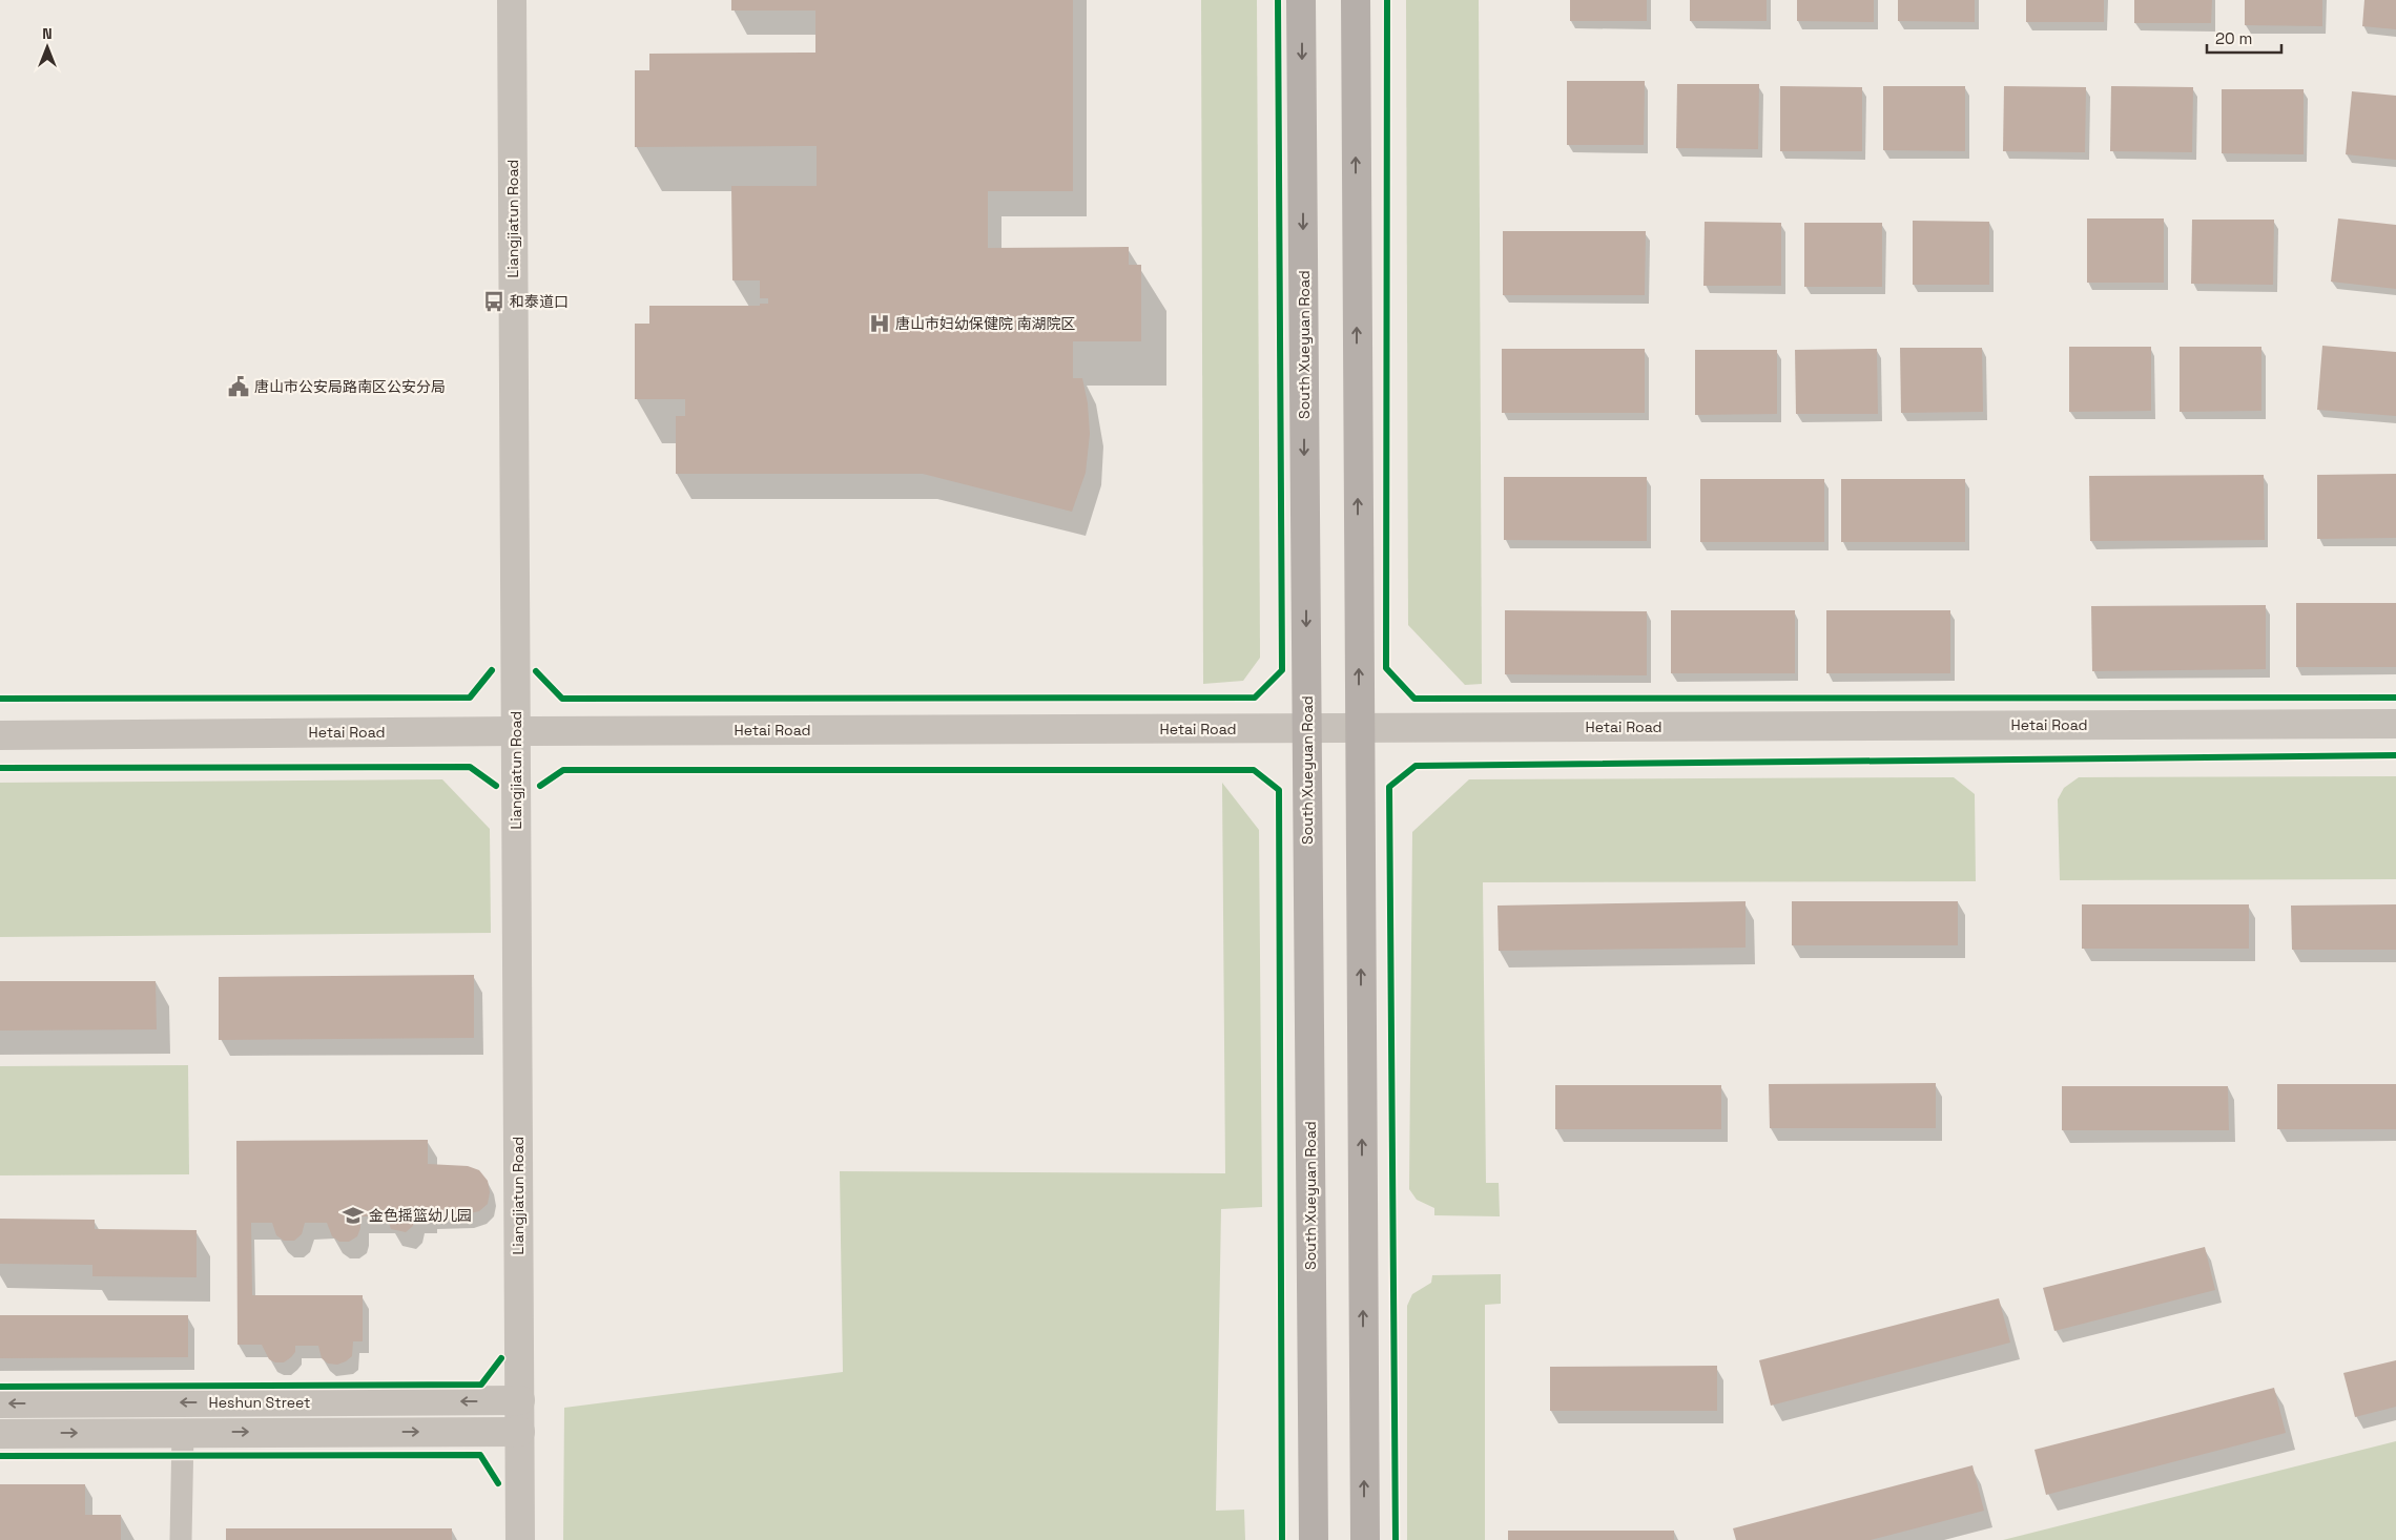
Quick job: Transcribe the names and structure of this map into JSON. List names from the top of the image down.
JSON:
{
  "streets": {
    "main road": ["South Xueyuan Road"],
    "street": ["Liangjiatun Road", "Hetai Road", "Heshun Street"]
  },
  "crossings": [
    ["Liangjiatun Road", "Hetai Road"],
    ["Liangjiatun Road", "Heshun Street"],
    ["South Xueyuan Road", "Hetai Road"]
  ],
  "places": {
    "bus stop": ["和泰道口"],
    "hospital": ["唐山市妇幼保健院 南湖院区"],
    "public building": ["唐山市公安局路南区公安分局"],
    "school or university": ["金色摇篮幼儿园"]
  },
  "scale_bar": "20 m",
  "north": "top"
}
